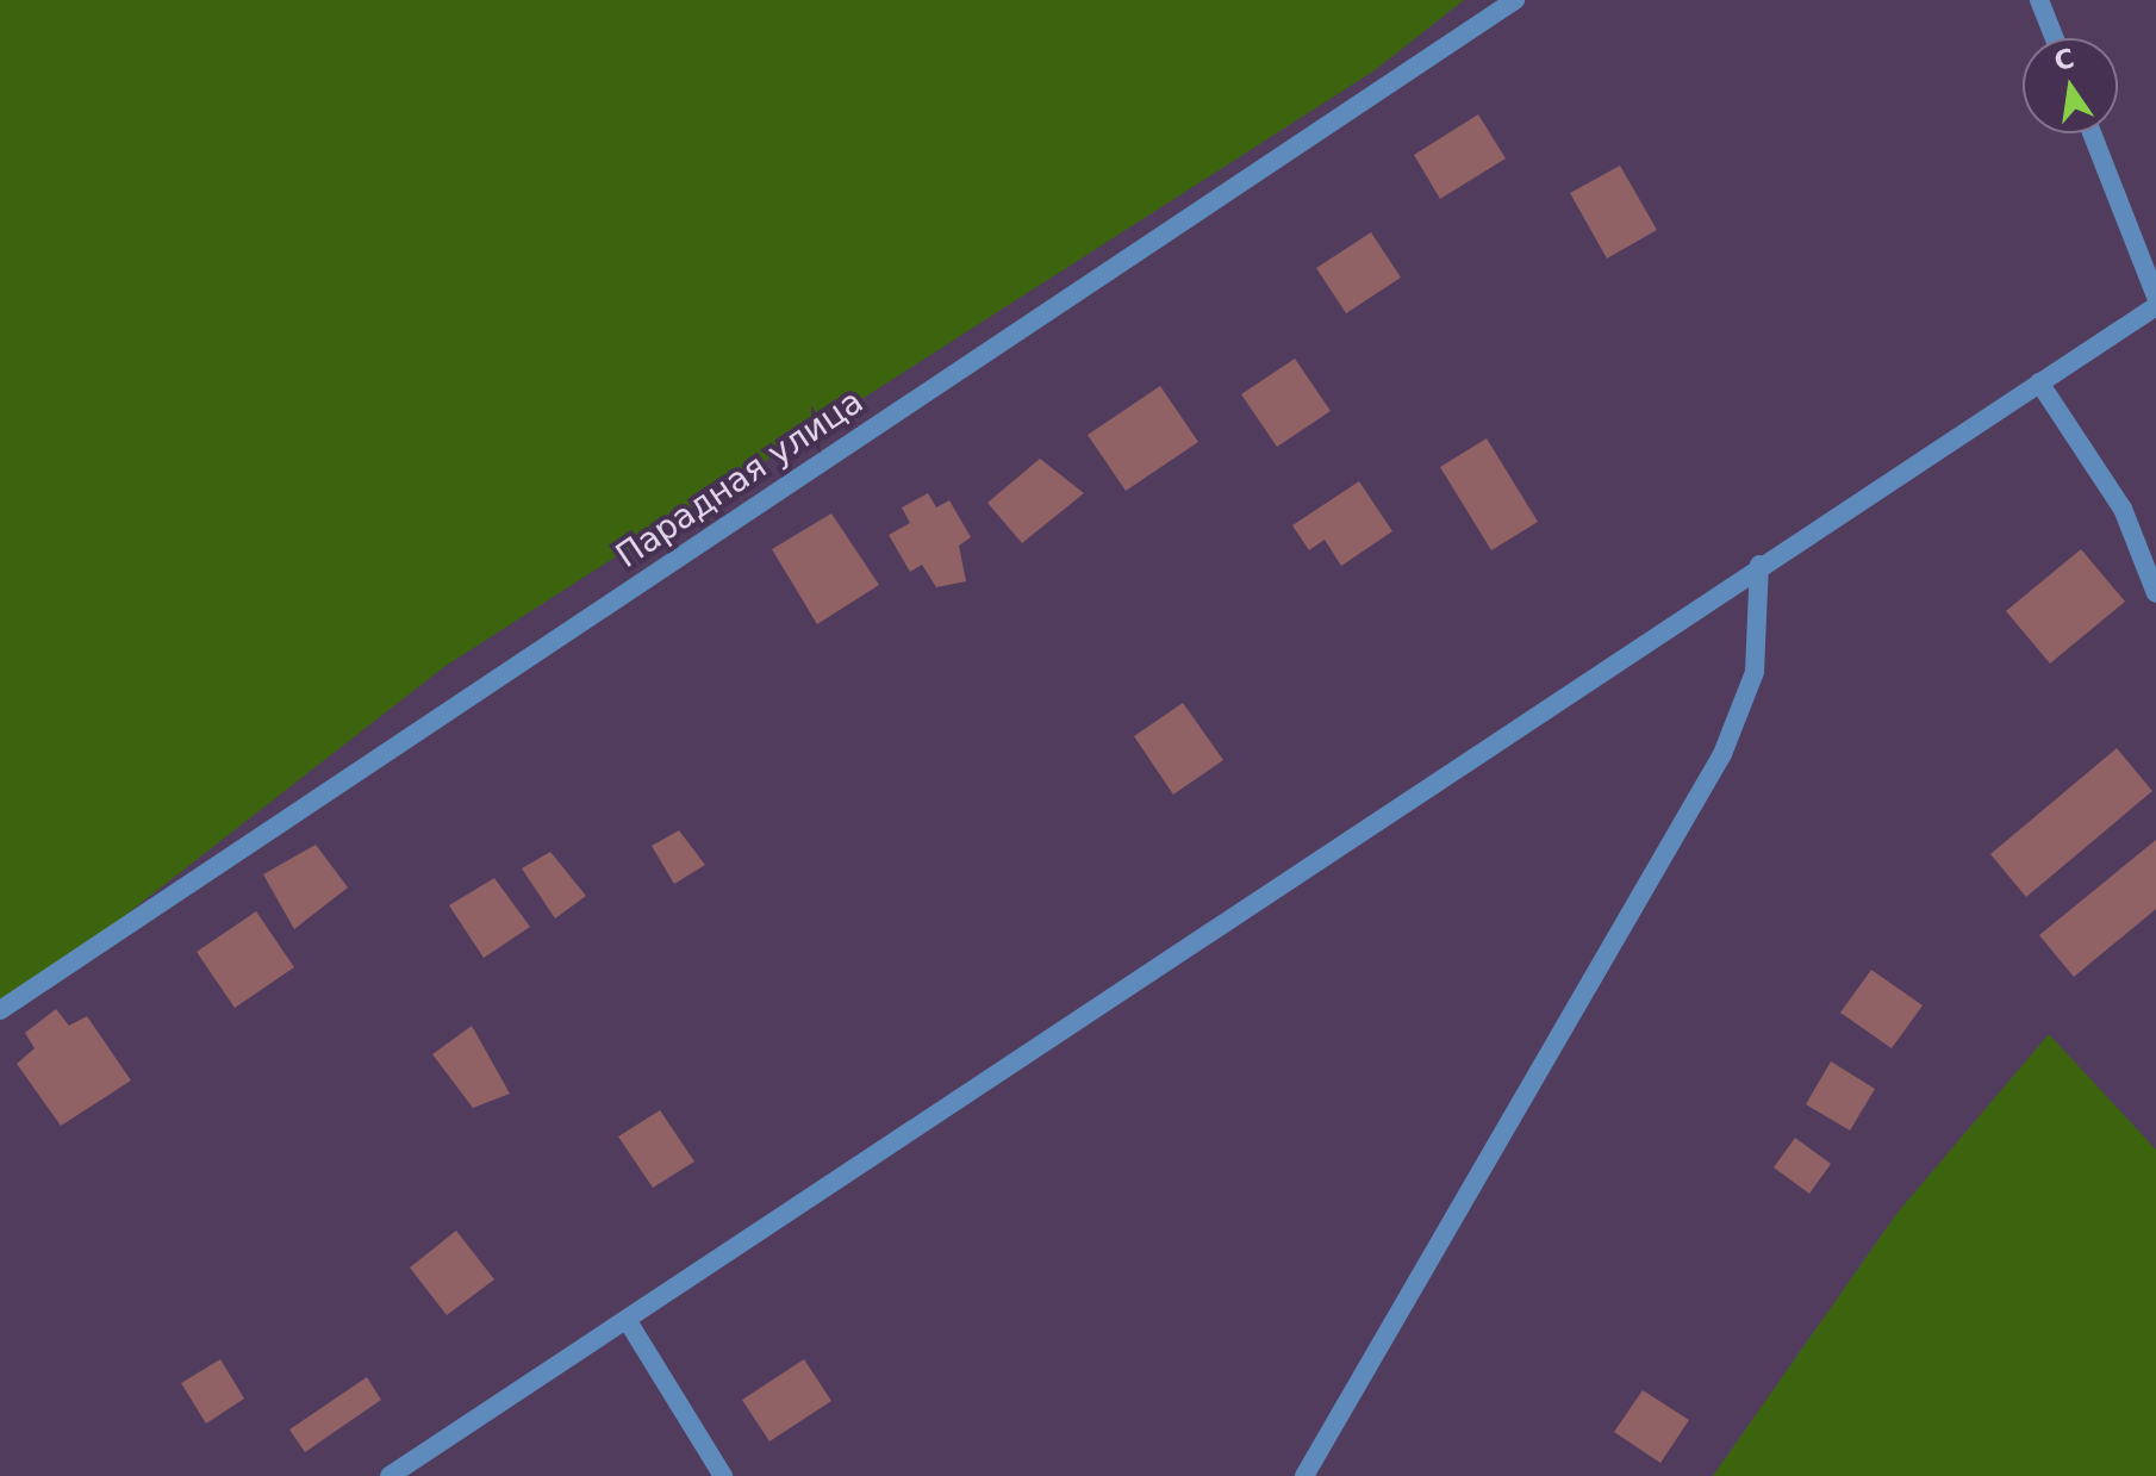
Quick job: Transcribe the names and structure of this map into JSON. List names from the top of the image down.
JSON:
{
  "streets": {
    "street": ["Парадная улица"]
  },
  "north": "top"
}
